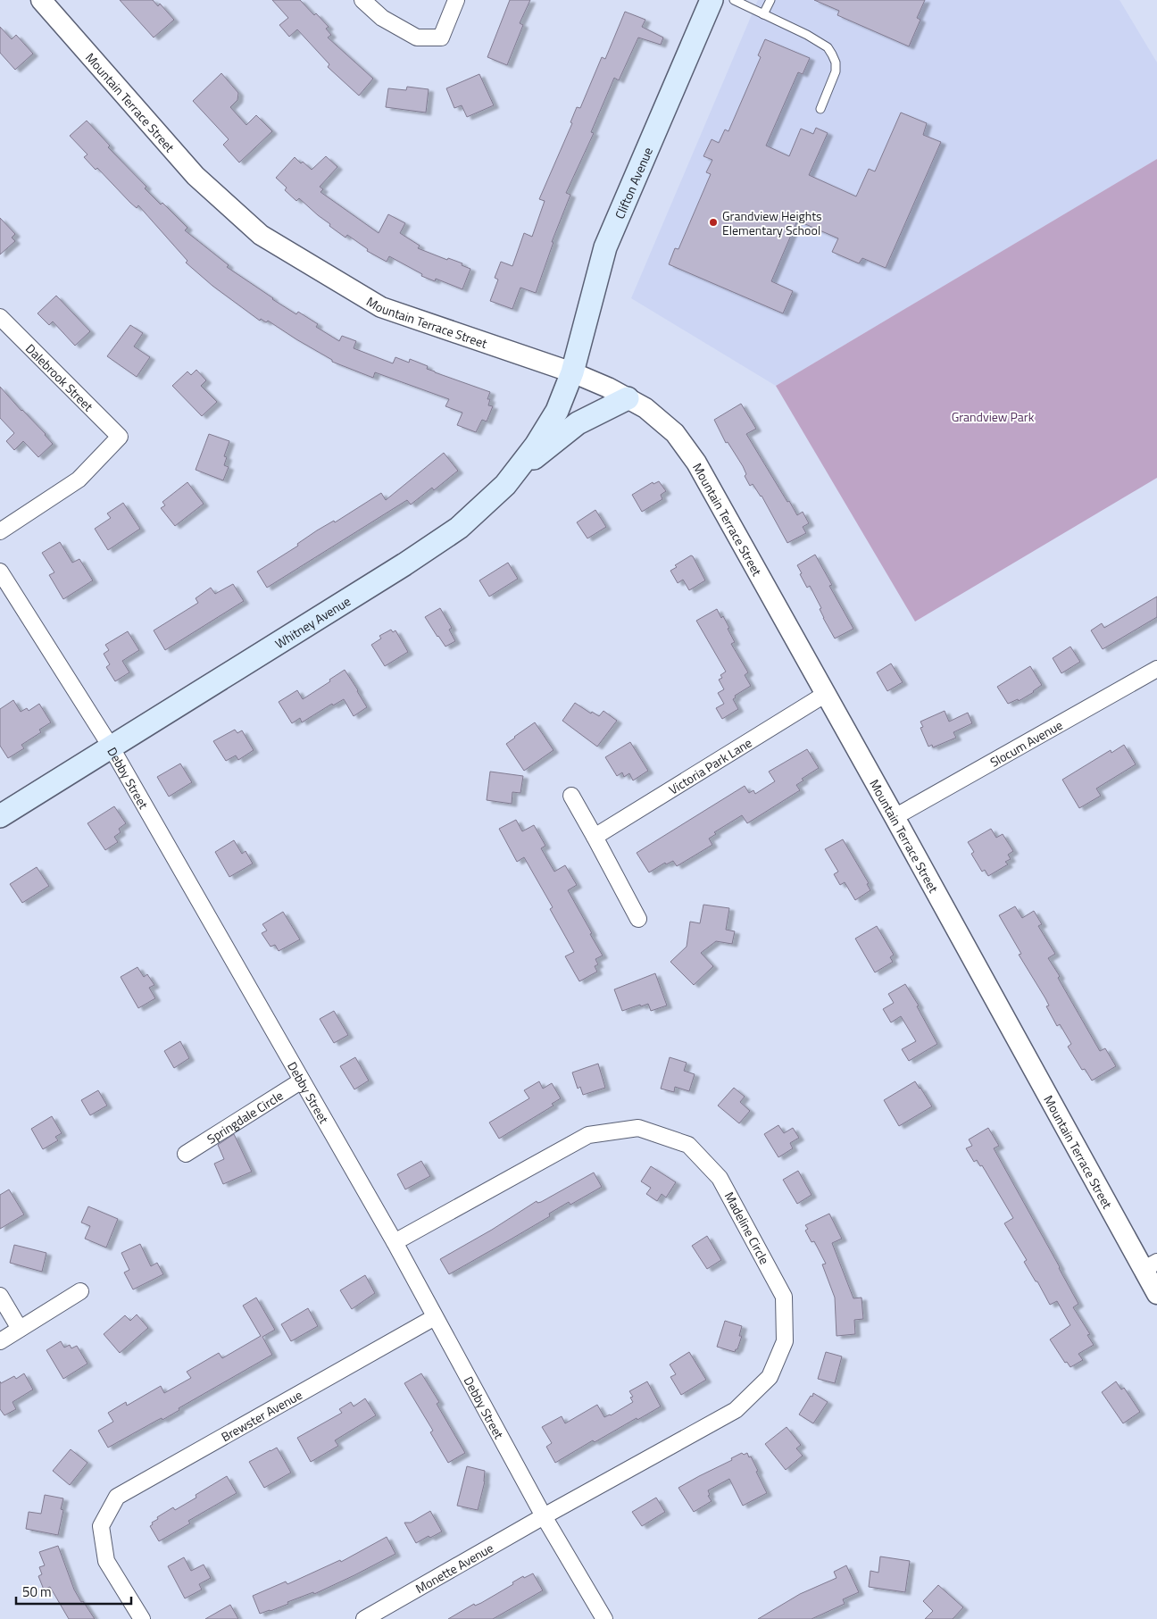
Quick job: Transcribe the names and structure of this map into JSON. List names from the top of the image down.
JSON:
{
  "streets": {
    "main road": ["Clifton Avenue", "Whitney Avenue"],
    "street": [
      "Mountain Terrace Street",
      "Dalebrook Street",
      "Slocum Avenue",
      "Victoria Park Lane",
      "Debby Street",
      "Springdale Circle",
      "Madeline Circle",
      "Brewster Avenue",
      "Monette Avenue"
    ]
  },
  "crossings": [
    ["Mountain Terrace Street", "Clifton Avenue"],
    ["Mountain Terrace Street", "Whitney Avenue"],
    ["Mountain Terrace Street", "Slocum Avenue"],
    ["Mountain Terrace Street", "Victoria Park Lane"],
    ["Clifton Avenue", "Whitney Avenue"],
    ["Whitney Avenue", "Debby Street"],
    ["Debby Street", "Springdale Circle"],
    ["Debby Street", "Madeline Circle"],
    ["Debby Street", "Brewster Avenue"],
    ["Debby Street", "Monette Avenue"],
    ["Madeline Circle", "Monette Avenue"]
  ],
  "parks": ["Grandview Park"],
  "places": ["Grandview Heights Elementary School"],
  "scale_bar": "50 m"
}
